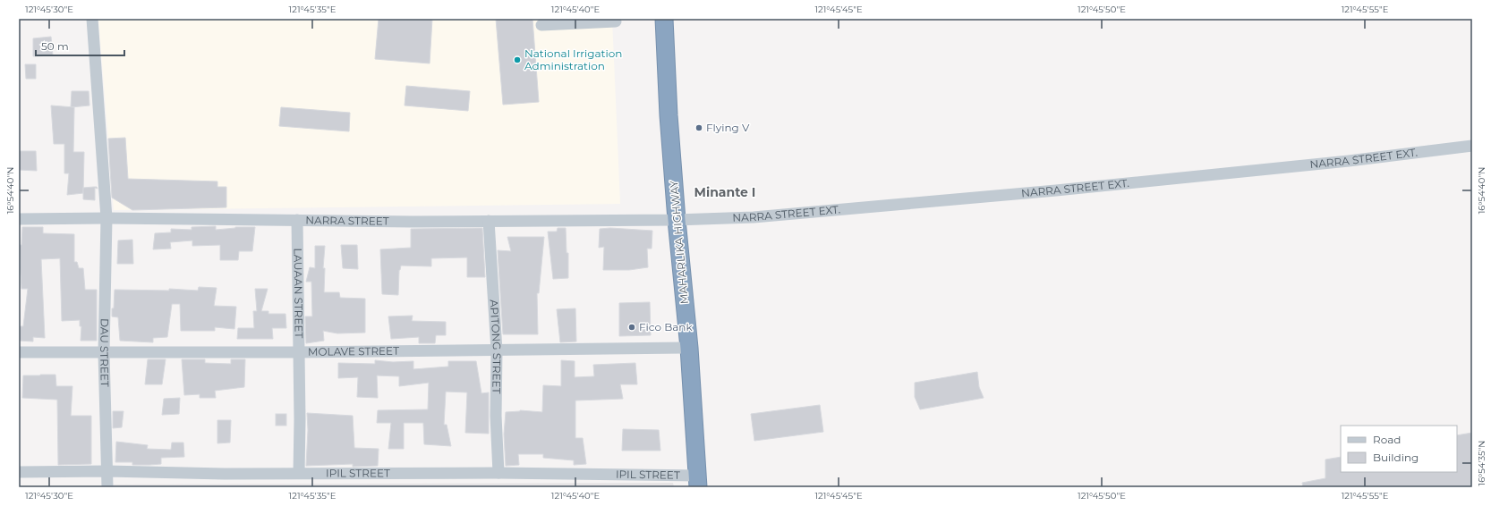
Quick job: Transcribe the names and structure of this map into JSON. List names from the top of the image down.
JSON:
{
  "streets": {
    "highway": ["MAHARLIKA HIGHWAY"],
    "street": [
      "NARRA STREET EXT.",
      "NARRA STREET",
      "LAUAAN STREET",
      "APITONG STREET",
      "MOLAVE STREET",
      "DAU STREET",
      "IPIL STREET"
    ]
  },
  "crossings": [
    ["NARRA STREET EXT.", "NARRA STREET"],
    ["NARRA STREET EXT.", "MAHARLIKA HIGHWAY"],
    ["NARRA STREET", "MAHARLIKA HIGHWAY"],
    ["NARRA STREET", "LAUAAN STREET"],
    ["NARRA STREET", "APITONG STREET"],
    ["NARRA STREET", "DAU STREET"],
    ["MAHARLIKA HIGHWAY", "MOLAVE STREET"],
    ["MAHARLIKA HIGHWAY", "IPIL STREET"],
    ["LAUAAN STREET", "MOLAVE STREET"],
    ["LAUAAN STREET", "IPIL STREET"],
    ["APITONG STREET", "MOLAVE STREET"],
    ["APITONG STREET", "IPIL STREET"],
    ["MOLAVE STREET", "DAU STREET"],
    ["DAU STREET", "IPIL STREET"]
  ],
  "districts": ["Minante I"],
  "places": ["National Irrigation Administration", "Flying V", "Fico Bank"],
  "legend": ["Road", "Building"],
  "scale_bar": "50 m",
  "coordinates": [
    "121°45'30\"E",
    "121°45'35\"E",
    "121°45'40\"E",
    "121°45'45\"E",
    "121°45'50\"E",
    "121°45'55\"E",
    "16°54'40\"N",
    "16°54'35\"N"
  ]
}
